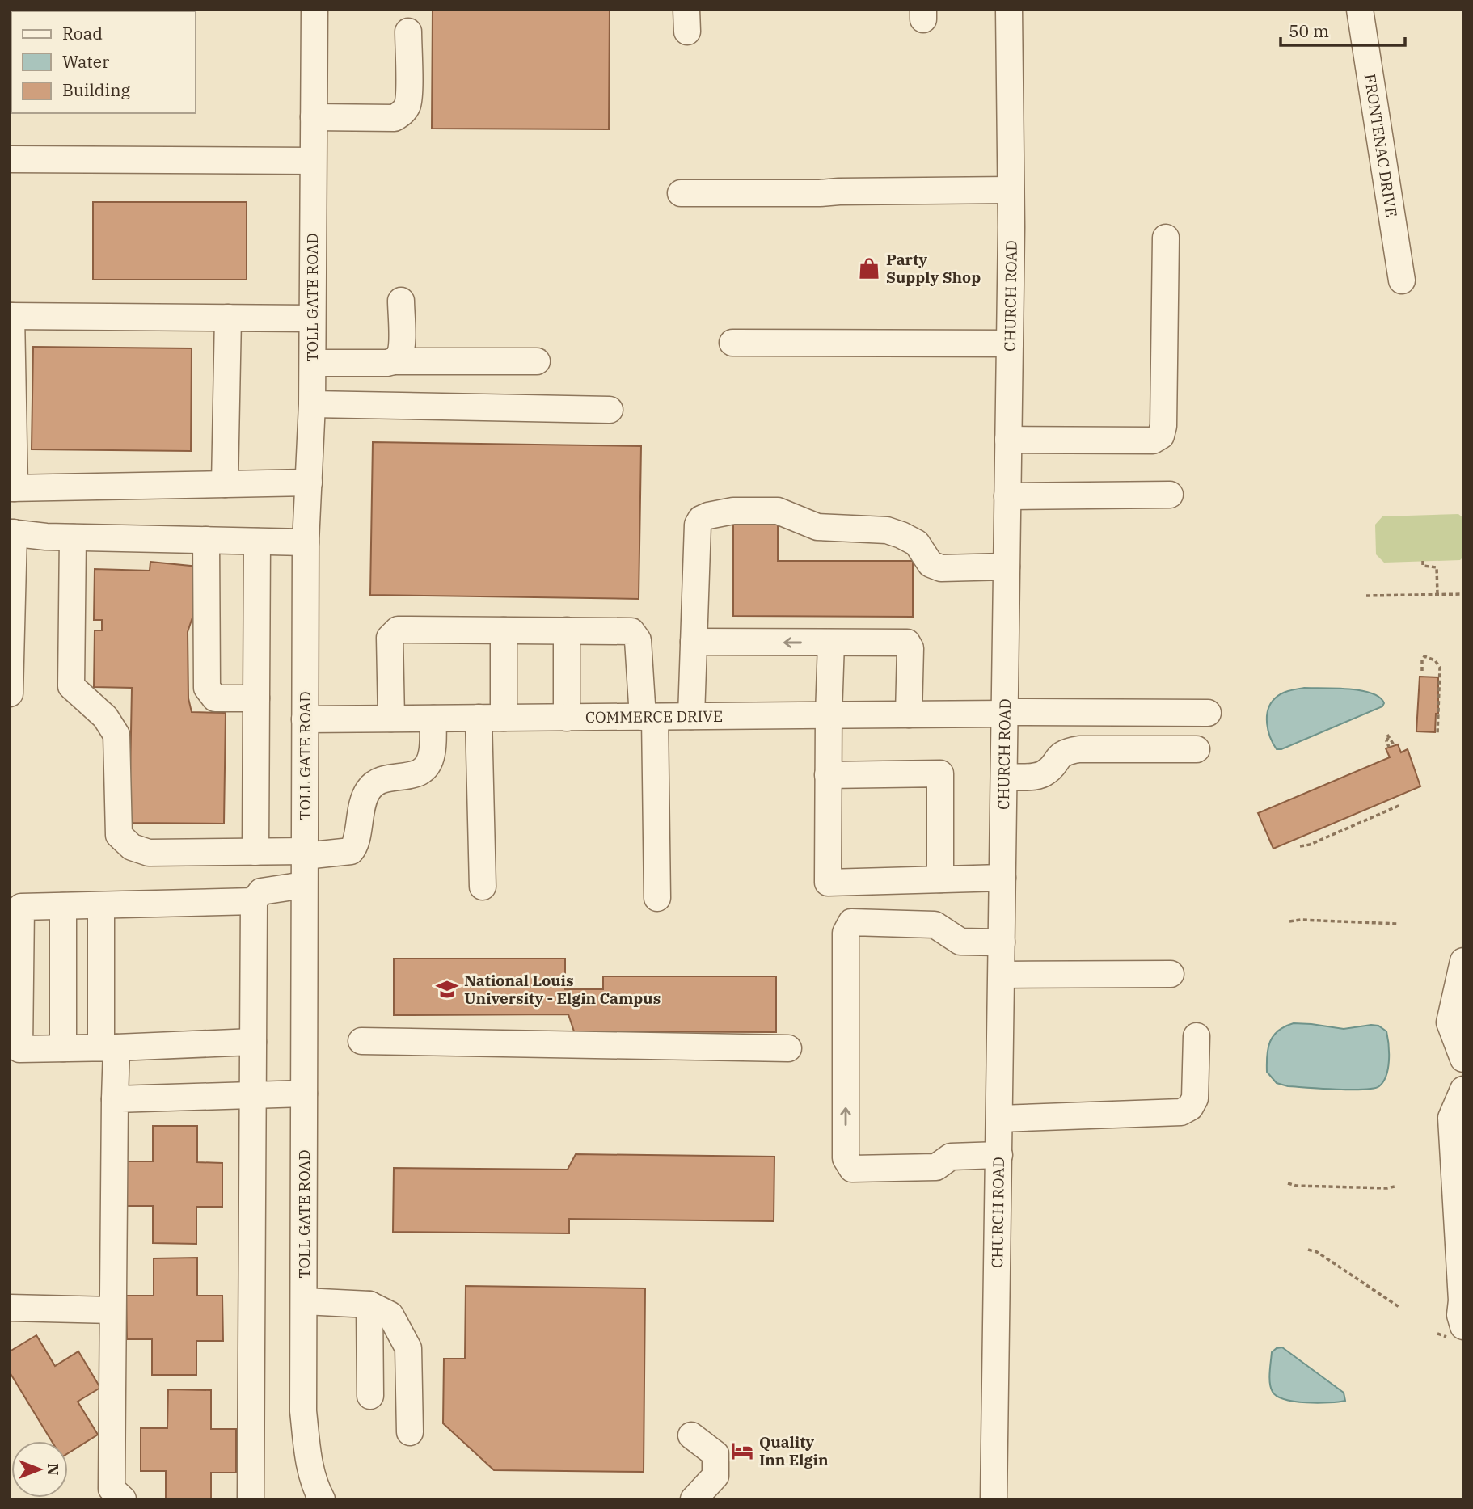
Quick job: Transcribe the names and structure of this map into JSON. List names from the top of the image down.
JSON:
{
  "streets": {
    "street": [
      "FRONTENAC DRIVE",
      "CHURCH ROAD",
      "TOLL GATE ROAD",
      "COMMERCE DRIVE"
    ]
  },
  "crossings": [
    ["CHURCH ROAD", "COMMERCE DRIVE"],
    ["TOLL GATE ROAD", "COMMERCE DRIVE"]
  ],
  "places": {
    "shop": ["Party Supply Shop"],
    "school or university": ["National Louis University - Elgin Campus"],
    "hotel": ["Quality Inn Elgin"]
  },
  "legend": ["Road", "Water", "Building"],
  "scale_bar": "50 m",
  "north": "right"
}
